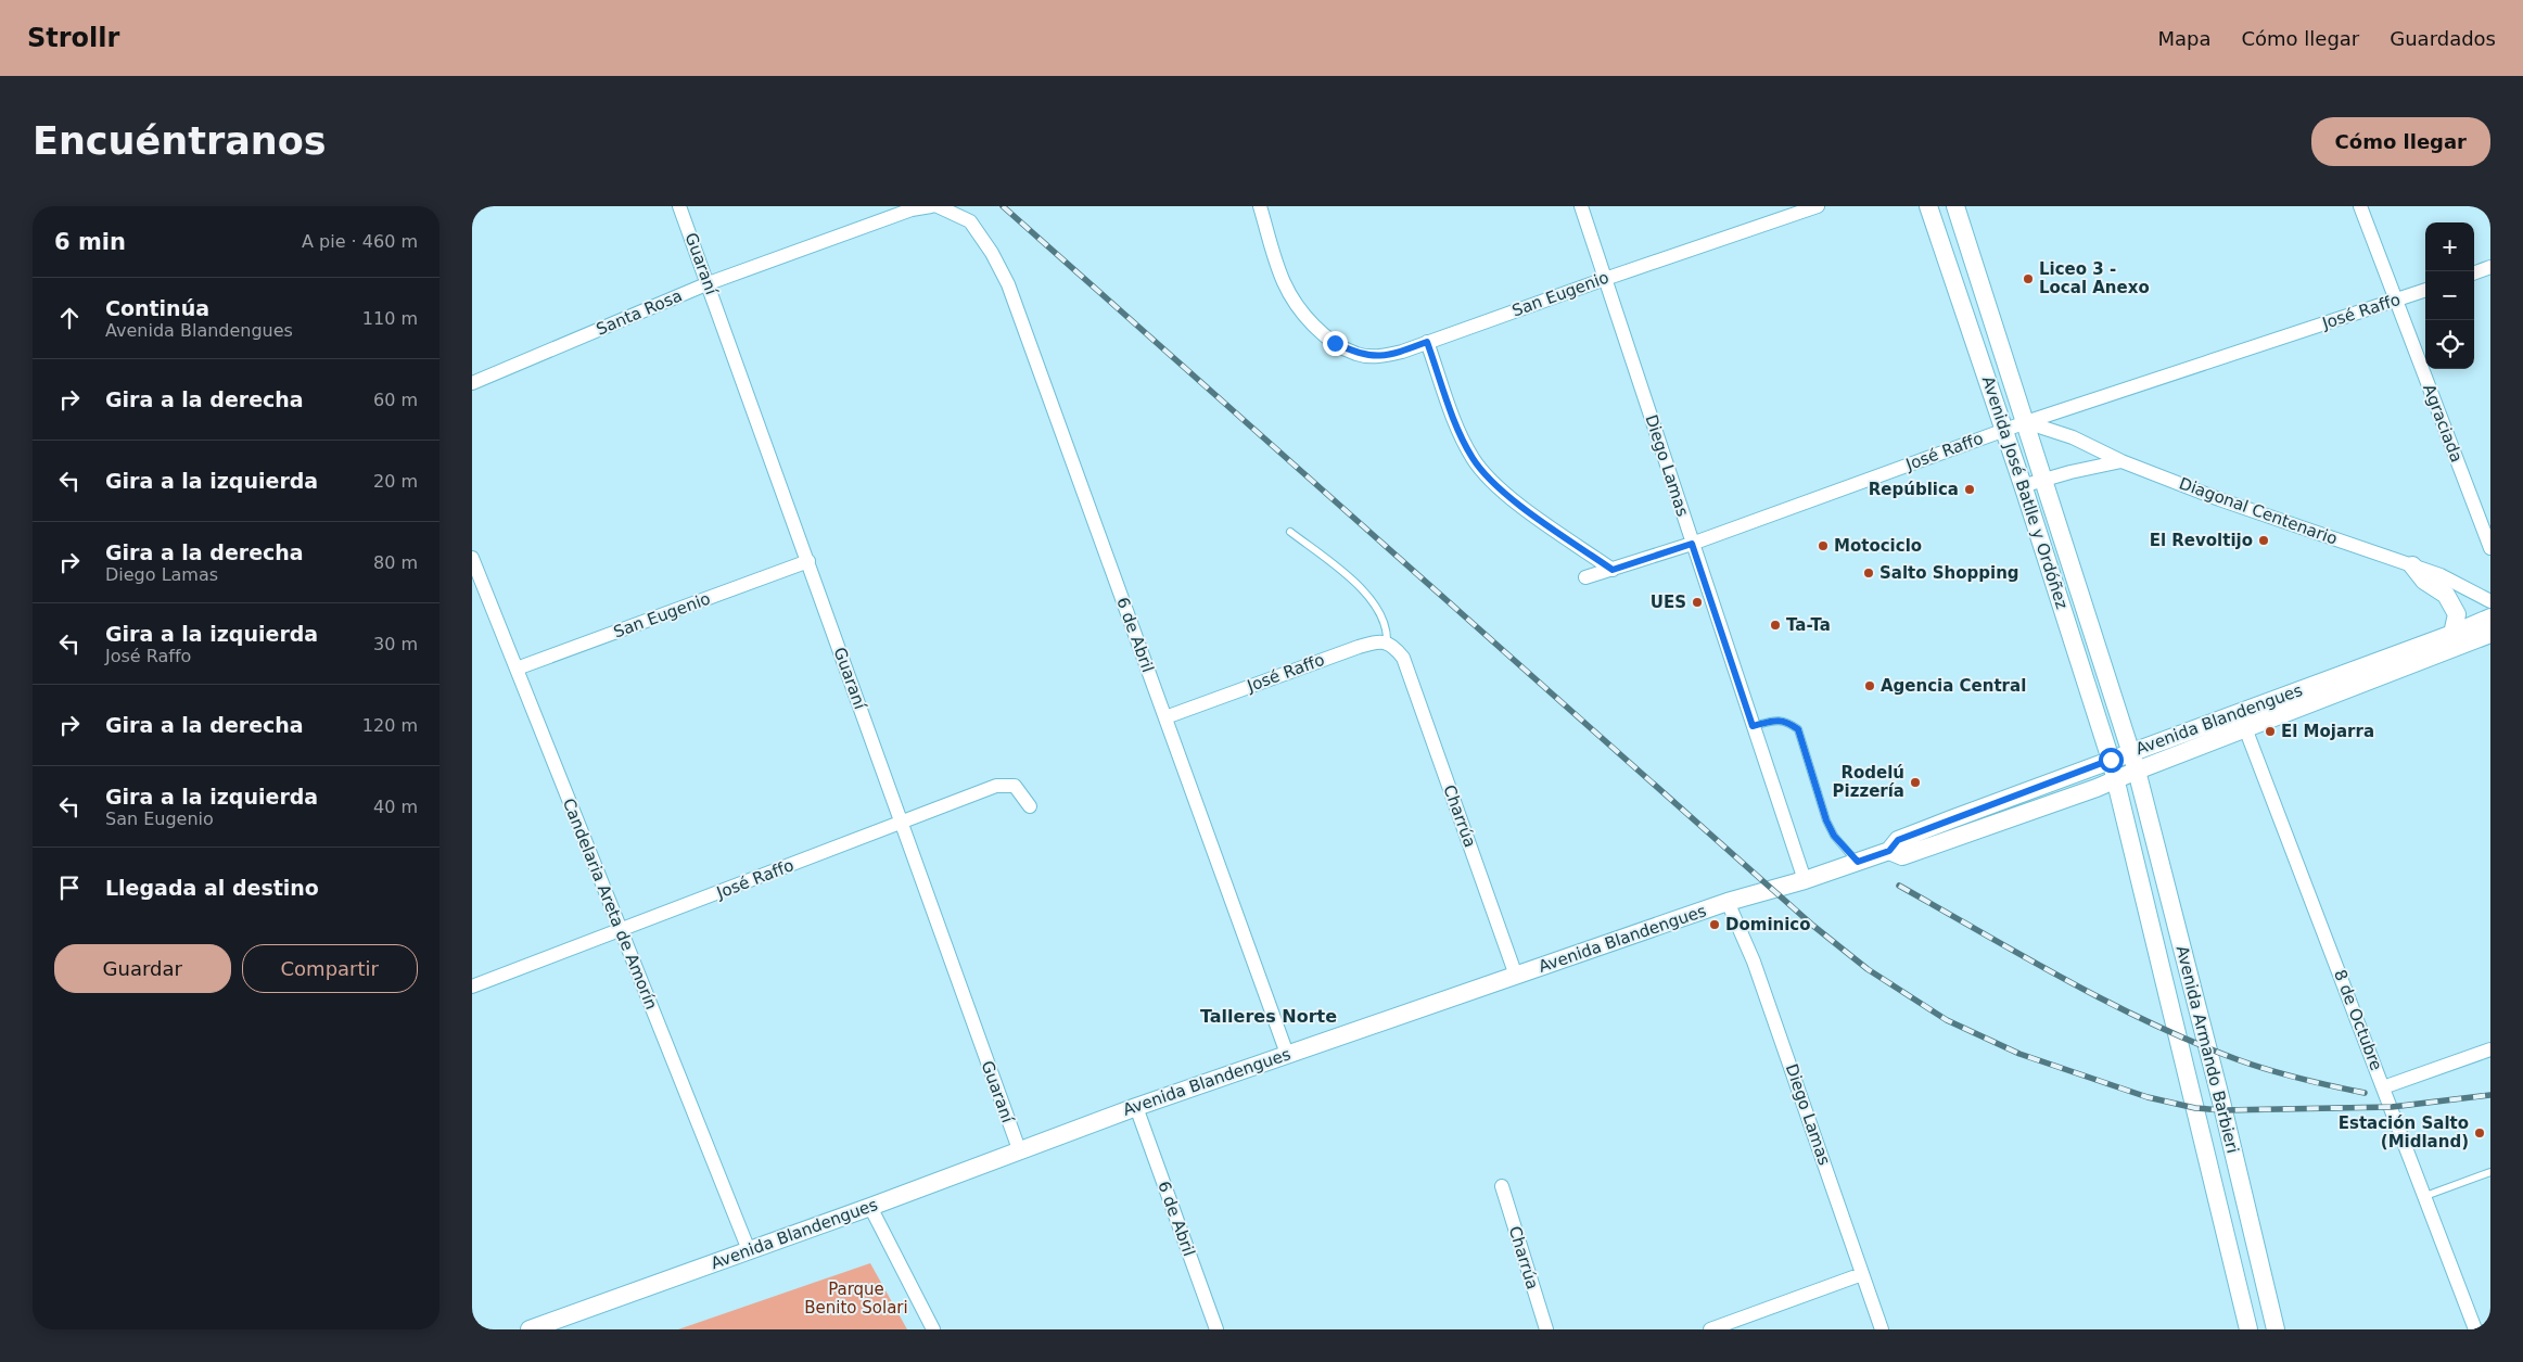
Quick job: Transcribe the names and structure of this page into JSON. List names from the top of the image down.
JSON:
{
  "streets": {
    "street": [
      "Guaraní",
      "San Eugenio",
      "José Raffo",
      "Santa Rosa",
      "Agraciada",
      "Diego Lamas",
      "Avenida José Batlle y Ordóñez",
      "Diagonal Centenario",
      "6 de Abril",
      "Avenida Blandengues",
      "Charrúa",
      "Candelaria Areta de Amorín",
      "8 de Octubre",
      "Avenida Armando Barbieri"
    ]
  },
  "crossings": [
    ["Guaraní", "San Eugenio"],
    ["Guaraní", "José Raffo"],
    ["Guaraní", "Santa Rosa"],
    ["Guaraní", "Avenida Blandengues"],
    ["San Eugenio", "Diego Lamas"],
    ["San Eugenio", "Candelaria Areta de Amorín"],
    ["José Raffo", "Agraciada"],
    ["José Raffo", "Diego Lamas"],
    ["José Raffo", "Avenida José Batlle y Ordóñez"],
    ["José Raffo", "Diagonal Centenario"],
    ["José Raffo", "6 de Abril"],
    ["José Raffo", "Charrúa"],
    ["José Raffo", "Candelaria Areta de Amorín"],
    ["Diego Lamas", "Avenida Blandengues"],
    ["Avenida José Batlle y Ordóñez", "Diagonal Centenario"],
    ["Avenida José Batlle y Ordóñez", "Avenida Blandengues"],
    ["Avenida José Batlle y Ordóñez", "Avenida Armando Barbieri"],
    ["6 de Abril", "Avenida Blandengues"],
    ["Avenida Blandengues", "Charrúa"],
    ["Avenida Blandengues", "Candelaria Areta de Amorín"],
    ["Avenida Blandengues", "8 de Octubre"],
    ["Avenida Blandengues", "Avenida Armando Barbieri"]
  ],
  "districts": ["Talleres Norte"],
  "parks": ["Parque Benito Solari"],
  "places": [
    "Liceo 3 - Local Anexo",
    "República",
    "El Revoltijo",
    "Motociclo",
    "Salto Shopping",
    "UES",
    "Ta-Ta",
    "Agencia Central",
    "El Mojarra",
    "Rodelú Pizzería",
    "Dominico",
    "Estación Salto (Midland)"
  ],
  "page": {
    "header": "Strollr",
    "nav": ["Mapa", "Cómo llegar", "Guardados"],
    "buttons": [
      "Cómo llegar",
      ["Guardar", "Compartir"]
    ],
    "title": "Encuéntranos",
    "heading": ["6 min", "A pie · 460 m"],
    "map_buttons": ["+", "−"],
    "list": [
      ["Continúa", "Avenida Blandengues", "110 m"],
      ["Gira a la derecha", "60 m"],
      ["Gira a la izquierda", "20 m"],
      ["Gira a la derecha", "Diego Lamas", "80 m"],
      ["Gira a la izquierda", "José Raffo", "30 m"],
      ["Gira a la derecha", "120 m"],
      ["Gira a la izquierda", "San Eugenio", "40 m"],
      "Llegada al destino"
    ]
  }
}
